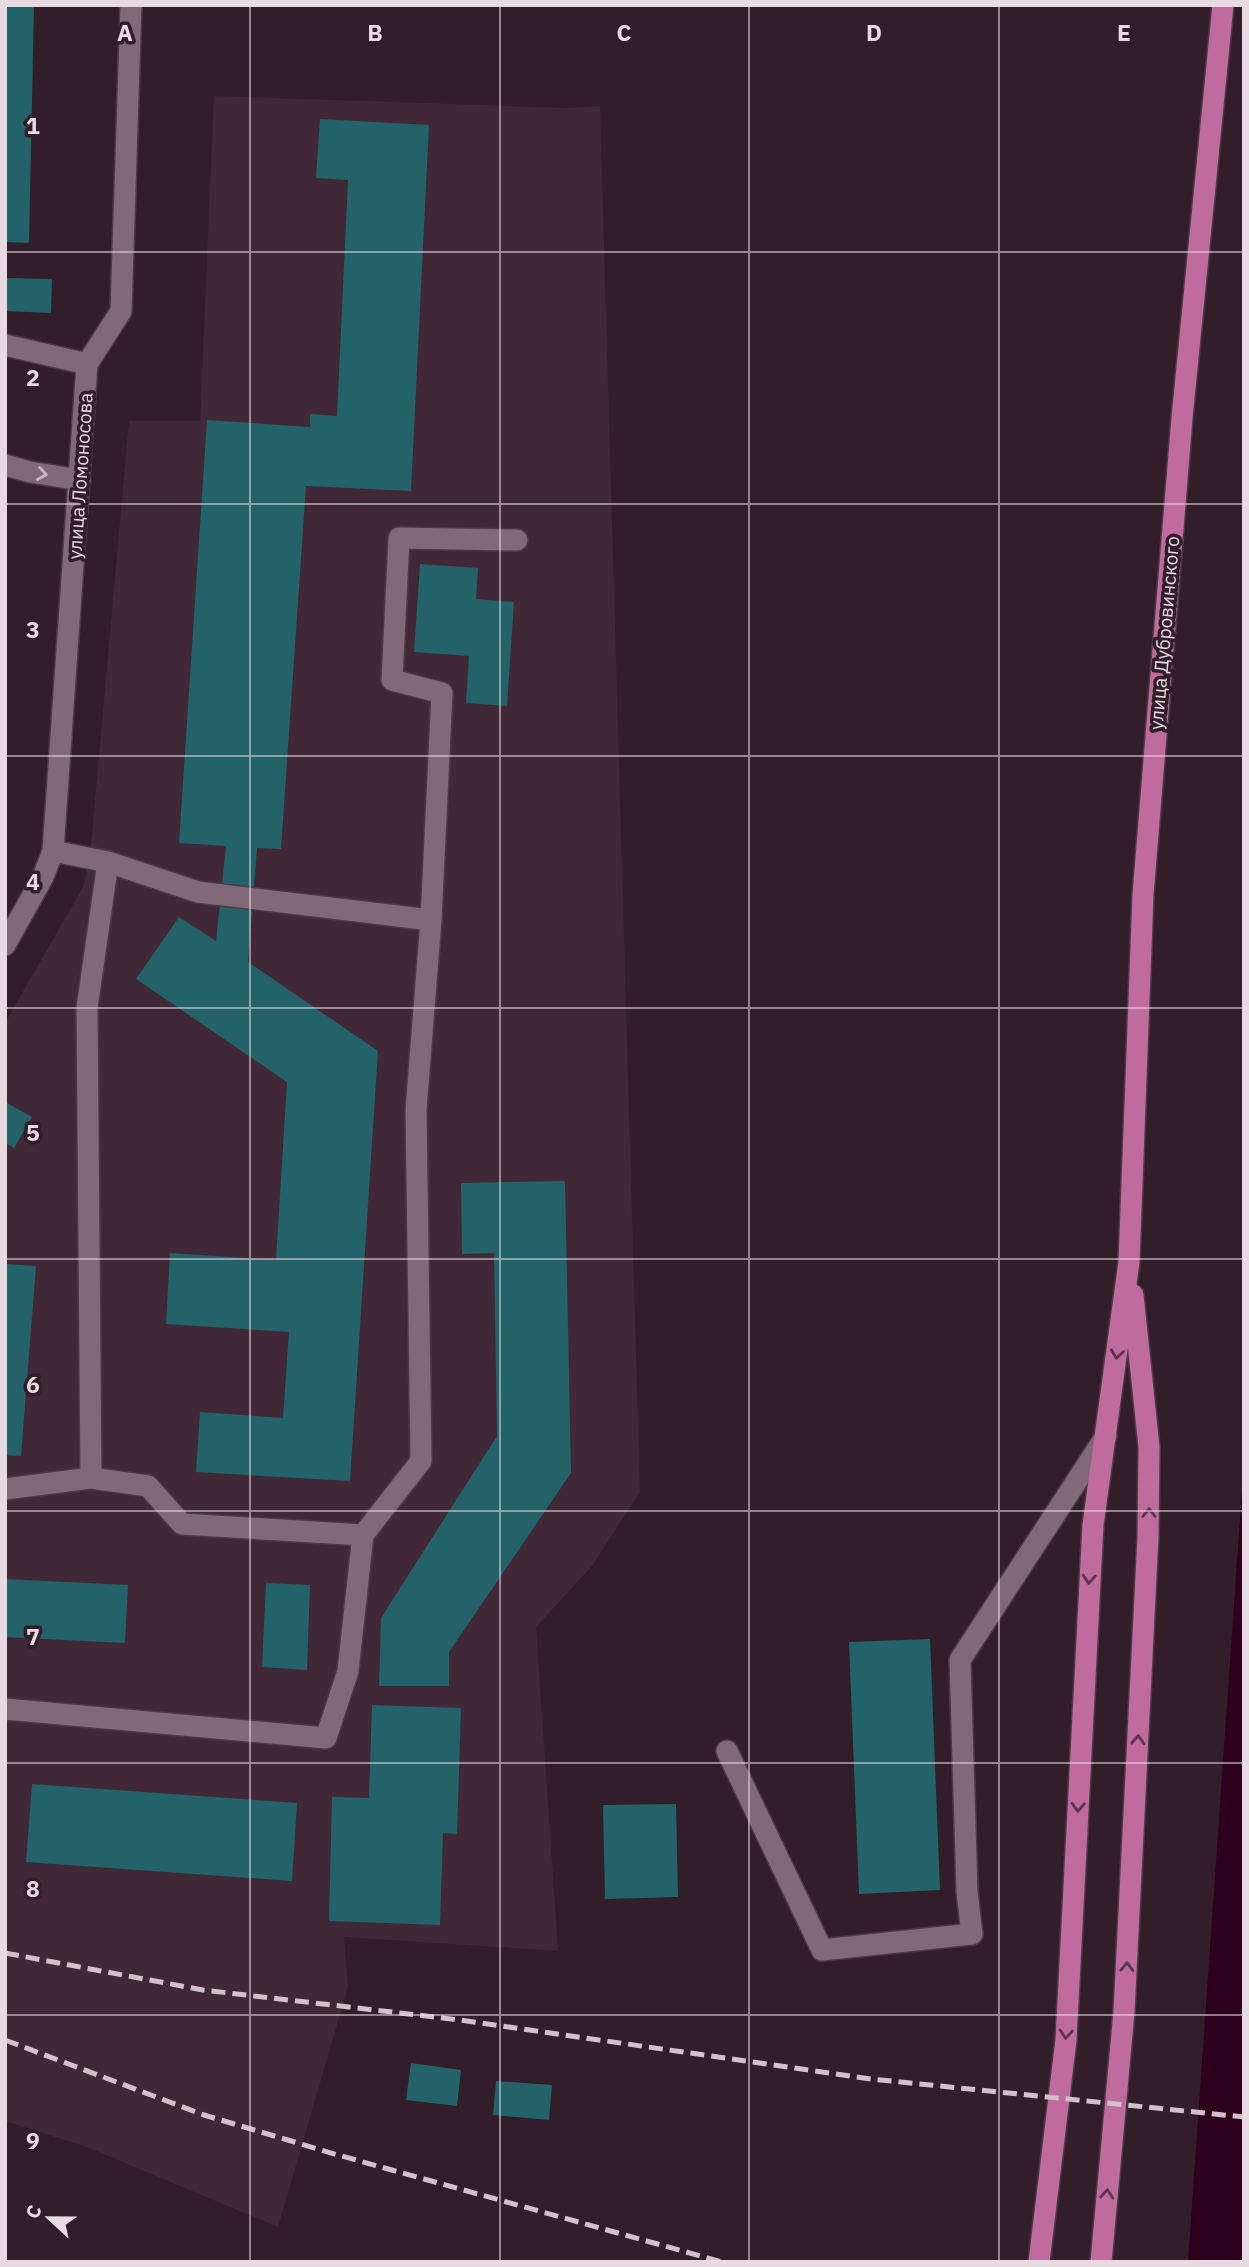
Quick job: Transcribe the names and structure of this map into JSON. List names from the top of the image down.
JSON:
{
  "streets": {
    "main road": ["улица Дубровинского"],
    "street": ["улица Ломоносова"]
  },
  "north": "left",
  "grid": {
    "columns": [
      "A",
      "B",
      "C",
      "D",
      "E"
    ],
    "rows": [
      "1",
      "2",
      "3",
      "4",
      "5",
      "6",
      "7",
      "8",
      "9"
    ]
  }
}
